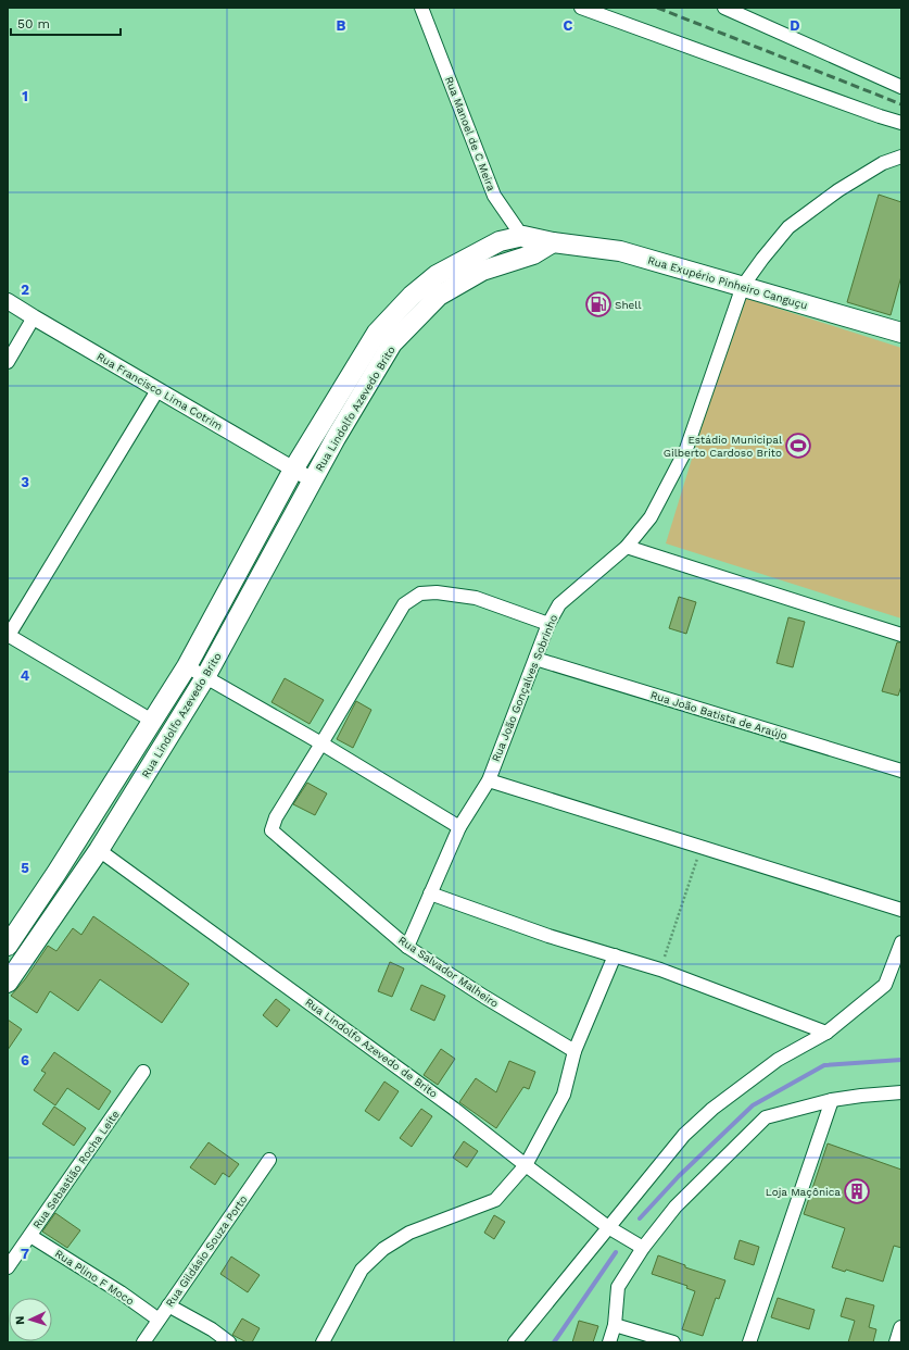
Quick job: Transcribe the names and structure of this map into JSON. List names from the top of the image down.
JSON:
{
  "streets": {
    "main road": ["Rua Exupério Pinheiro Canguçu", "Rua Lindolfo Azevedo Brito"],
    "street": [
      "Rua Manoel de C Meira",
      "Rua Francisco Lima Cotrim",
      "Rua João Gonçalves Sobrinho",
      "Rua João Batista de Araújo",
      "Rua Salvador Malheiro",
      "Rua Lindolfo Azevedo de Brito",
      "Rua Sebastião Rocha Leite",
      "Rua Gildásio Souza Porto",
      "Rua Plino F Moco"
    ]
  },
  "crossings": [
    ["Rua Manoel de C Meira", "Rua Lindolfo Azevedo Brito"],
    ["Rua Exupério Pinheiro Canguçu", "Rua Lindolfo Azevedo Brito"],
    ["Rua Exupério Pinheiro Canguçu", "Rua João Gonçalves Sobrinho"],
    ["Rua Francisco Lima Cotrim", "Rua Lindolfo Azevedo Brito"],
    ["Rua Lindolfo Azevedo Brito", "Rua Lindolfo Azevedo de Brito"],
    ["Rua João Gonçalves Sobrinho", "Rua João Batista de Araújo"],
    ["Rua João Gonçalves Sobrinho", "Rua Salvador Malheiro"],
    ["Rua Sebastião Rocha Leite", "Rua Plino F Moco"],
    ["Rua Gildásio Souza Porto", "Rua Plino F Moco"]
  ],
  "places": {
    "fuel station": ["Shell"],
    "sports": ["Estádio Municipal Gilberto Cardoso Brito"],
    "building": ["Loja Maçônica"]
  },
  "scale_bar": "50 m",
  "north": "left",
  "grid": {
    "columns": ["B", "C", "D"],
    "rows": [
      "1",
      "2",
      "3",
      "4",
      "5",
      "6",
      "7"
    ]
  }
}
